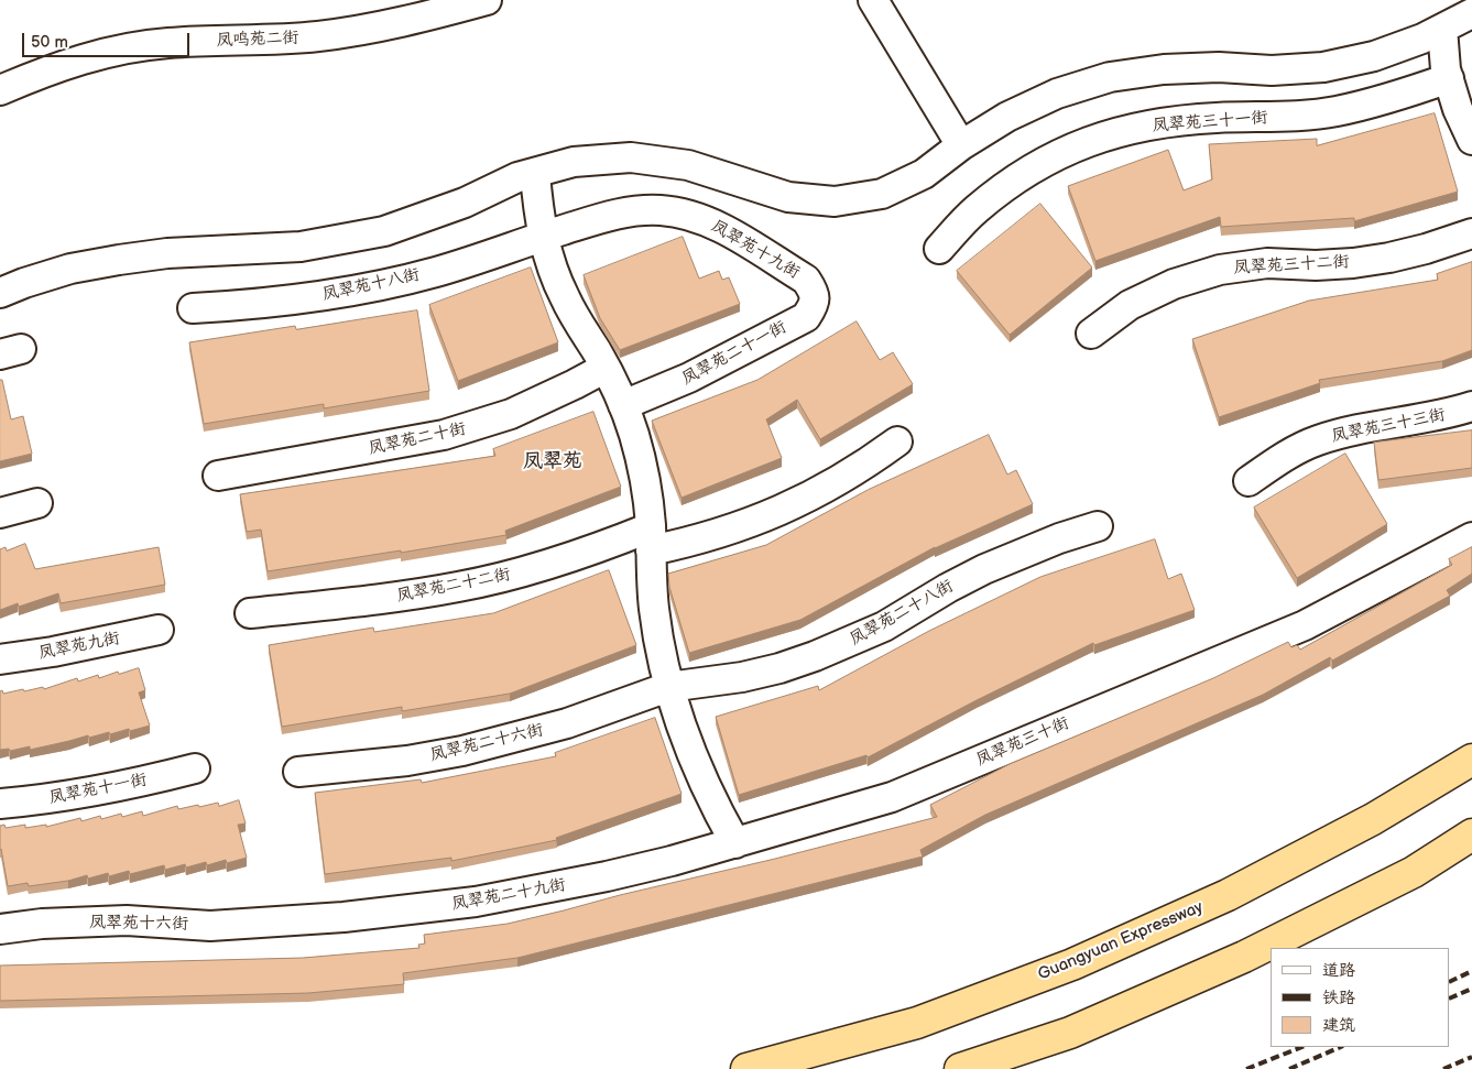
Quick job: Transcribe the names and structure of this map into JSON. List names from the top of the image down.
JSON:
{
  "streets": {
    "highway": ["Guangyuan Expressway"],
    "street": [
      "凤鸣苑二街",
      "凤翠苑三十一街",
      "凤翠苑十九街",
      "凤翠苑三十二街",
      "凤翠苑十八街",
      "凤翠苑二十一街",
      "凤翠苑三十三街",
      "凤翠苑二十街",
      "凤翠苑二十二街",
      "凤翠苑二十八街",
      "凤翠苑九街",
      "凤翠苑三十街",
      "凤翠苑二十六街",
      "凤翠苑十一街",
      "凤翠苑二十九街",
      "凤翠苑十六街"
    ]
  },
  "crossings": [
    ["凤翠苑十九街", "凤翠苑十八街"],
    ["凤翠苑十九街", "凤翠苑二十一街"],
    ["凤翠苑二十八街", "凤翠苑二十六街"],
    ["凤翠苑三十街", "凤翠苑二十九街"],
    ["凤翠苑二十九街", "凤翠苑十六街"]
  ],
  "districts": ["凤翠苑"],
  "legend": ["道路", "铁路", "建筑"],
  "scale_bar": "50 m"
}
